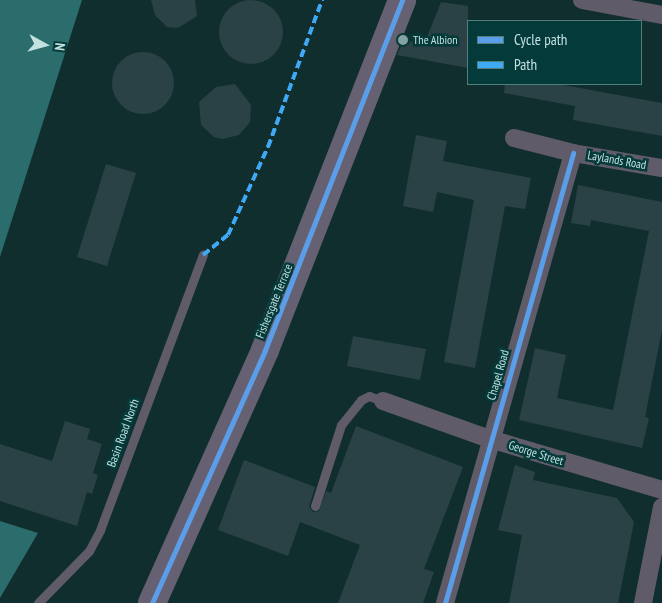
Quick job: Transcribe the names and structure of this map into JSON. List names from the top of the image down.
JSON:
{
  "streets": {
    "main road": ["Fishersgate Terrace"],
    "street": ["Laylands Road", "Chapel Road", "George Street"],
    "lane": ["Basin Road North"]
  },
  "crossings": [
    ["Laylands Road", "Chapel Road"],
    ["Chapel Road", "George Street"]
  ],
  "places": ["The Albion"],
  "legend": ["Cycle path", "Path"],
  "north": "right"
}
